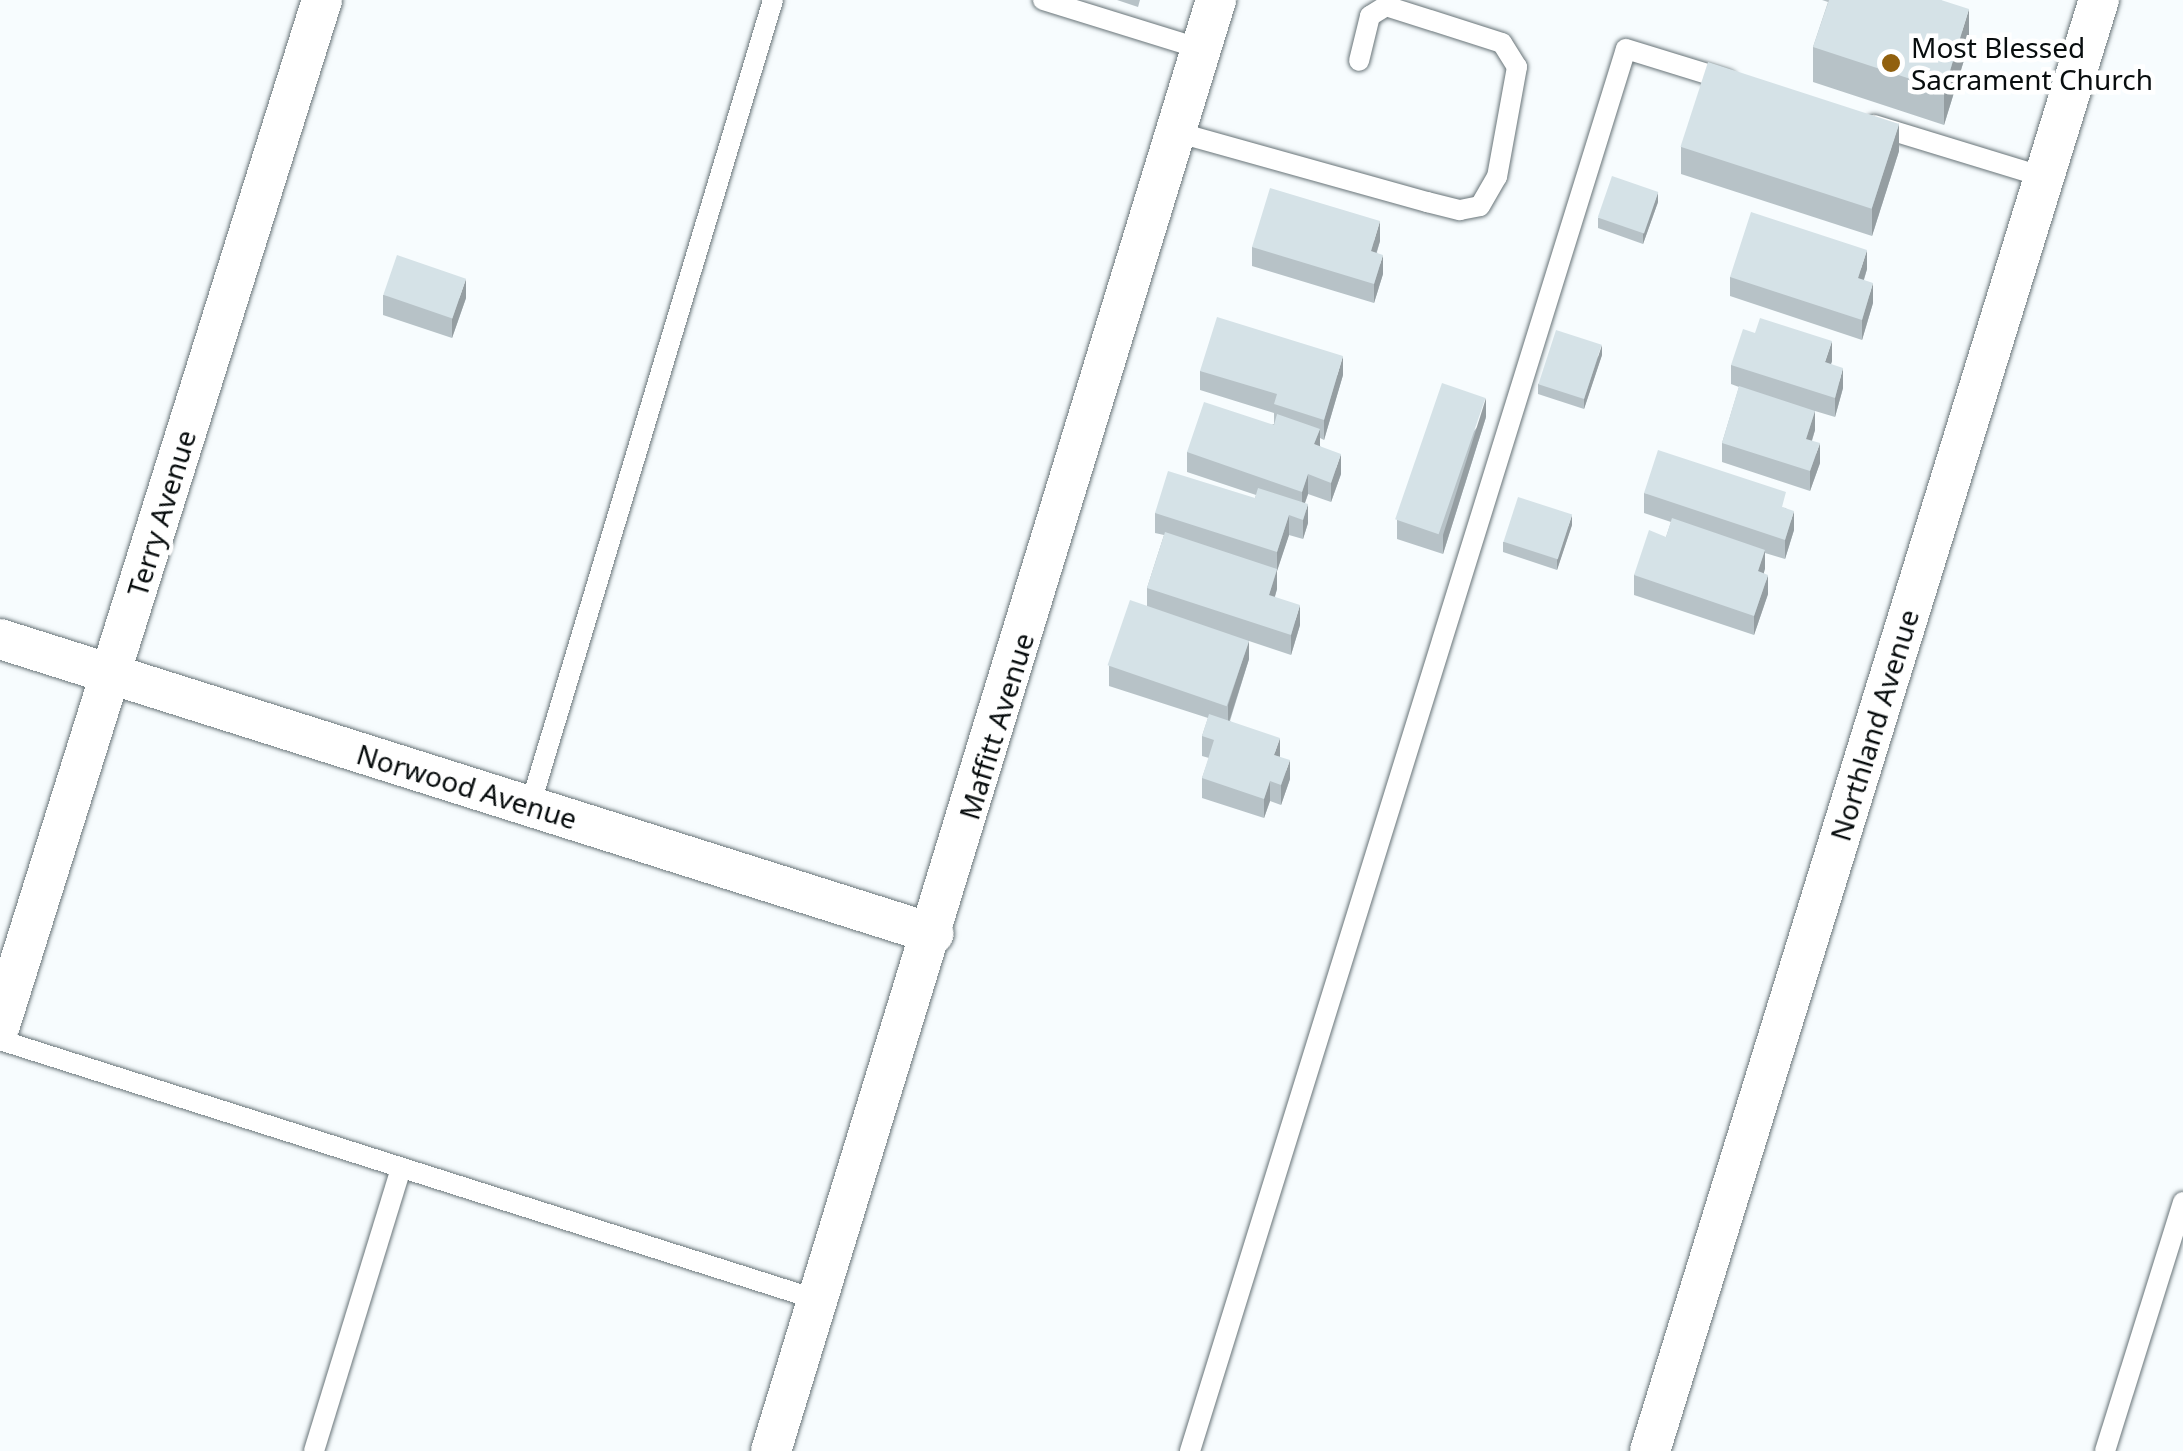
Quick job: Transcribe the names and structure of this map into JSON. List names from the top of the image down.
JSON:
{
  "streets": {
    "street": [
      "Terry Avenue",
      "Northland Avenue",
      "Maffitt Avenue",
      "Norwood Avenue"
    ]
  },
  "crossings": [
    ["Terry Avenue", "Norwood Avenue"],
    ["Maffitt Avenue", "Norwood Avenue"]
  ],
  "places": ["Most Blessed Sacrament Church"]
}
